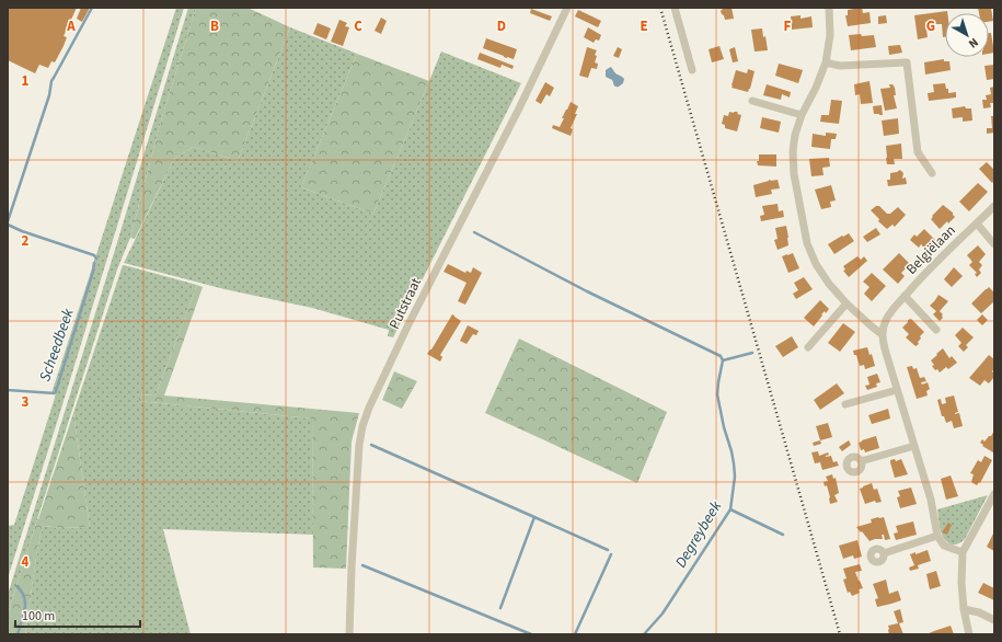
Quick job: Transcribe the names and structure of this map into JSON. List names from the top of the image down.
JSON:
{
  "streets": {
    "street": ["Belgiëlaan", "Putstraat"]
  },
  "water": ["Scheedbeek", "Degreybeek"],
  "scale_bar": "100 m",
  "north": "bottom right",
  "grid": {
    "columns": [
      "A",
      "B",
      "C",
      "D",
      "E",
      "F",
      "G"
    ],
    "rows": [
      "1",
      "2",
      "3",
      "4"
    ]
  }
}
